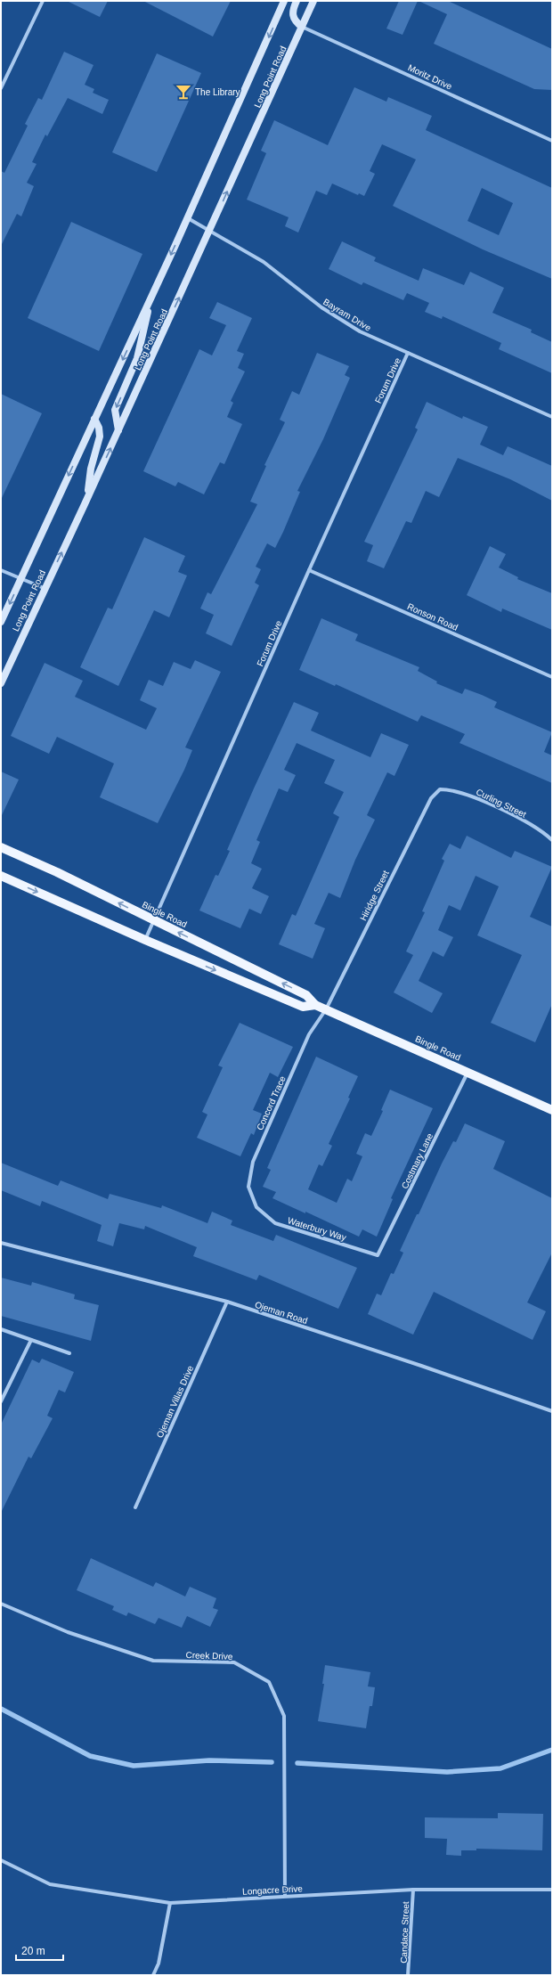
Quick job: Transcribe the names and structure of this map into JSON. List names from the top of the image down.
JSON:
{
  "streets": {
    "main road": ["Long Point Road", "Bingle Road"],
    "street": [
      "Moritz Drive",
      "Bayram Drive",
      "Forum Drive",
      "Ronson Road",
      "Curling Street",
      "Hiridge Street",
      "Concord Trace",
      "Costmary Lane",
      "Waterbury Way",
      "Ojeman Road",
      "Ojeman Villas Drive",
      "Creek Drive",
      "Longacre Drive",
      "Candace Street"
    ]
  },
  "crossings": [
    ["Long Point Road", "Moritz Drive"],
    ["Long Point Road", "Bayram Drive"],
    ["Bayram Drive", "Forum Drive"],
    ["Forum Drive", "Ronson Road"],
    ["Forum Drive", "Bingle Road"],
    ["Curling Street", "Hiridge Street"],
    ["Hiridge Street", "Bingle Road"],
    ["Hiridge Street", "Concord Trace"],
    ["Bingle Road", "Concord Trace"],
    ["Bingle Road", "Costmary Lane"],
    ["Concord Trace", "Waterbury Way"],
    ["Costmary Lane", "Waterbury Way"],
    ["Ojeman Road", "Ojeman Villas Drive"],
    ["Creek Drive", "Longacre Drive"],
    ["Longacre Drive", "Candace Street"]
  ],
  "places": {
    "bar": ["The Library"]
  },
  "scale_bar": "20 m"
}
